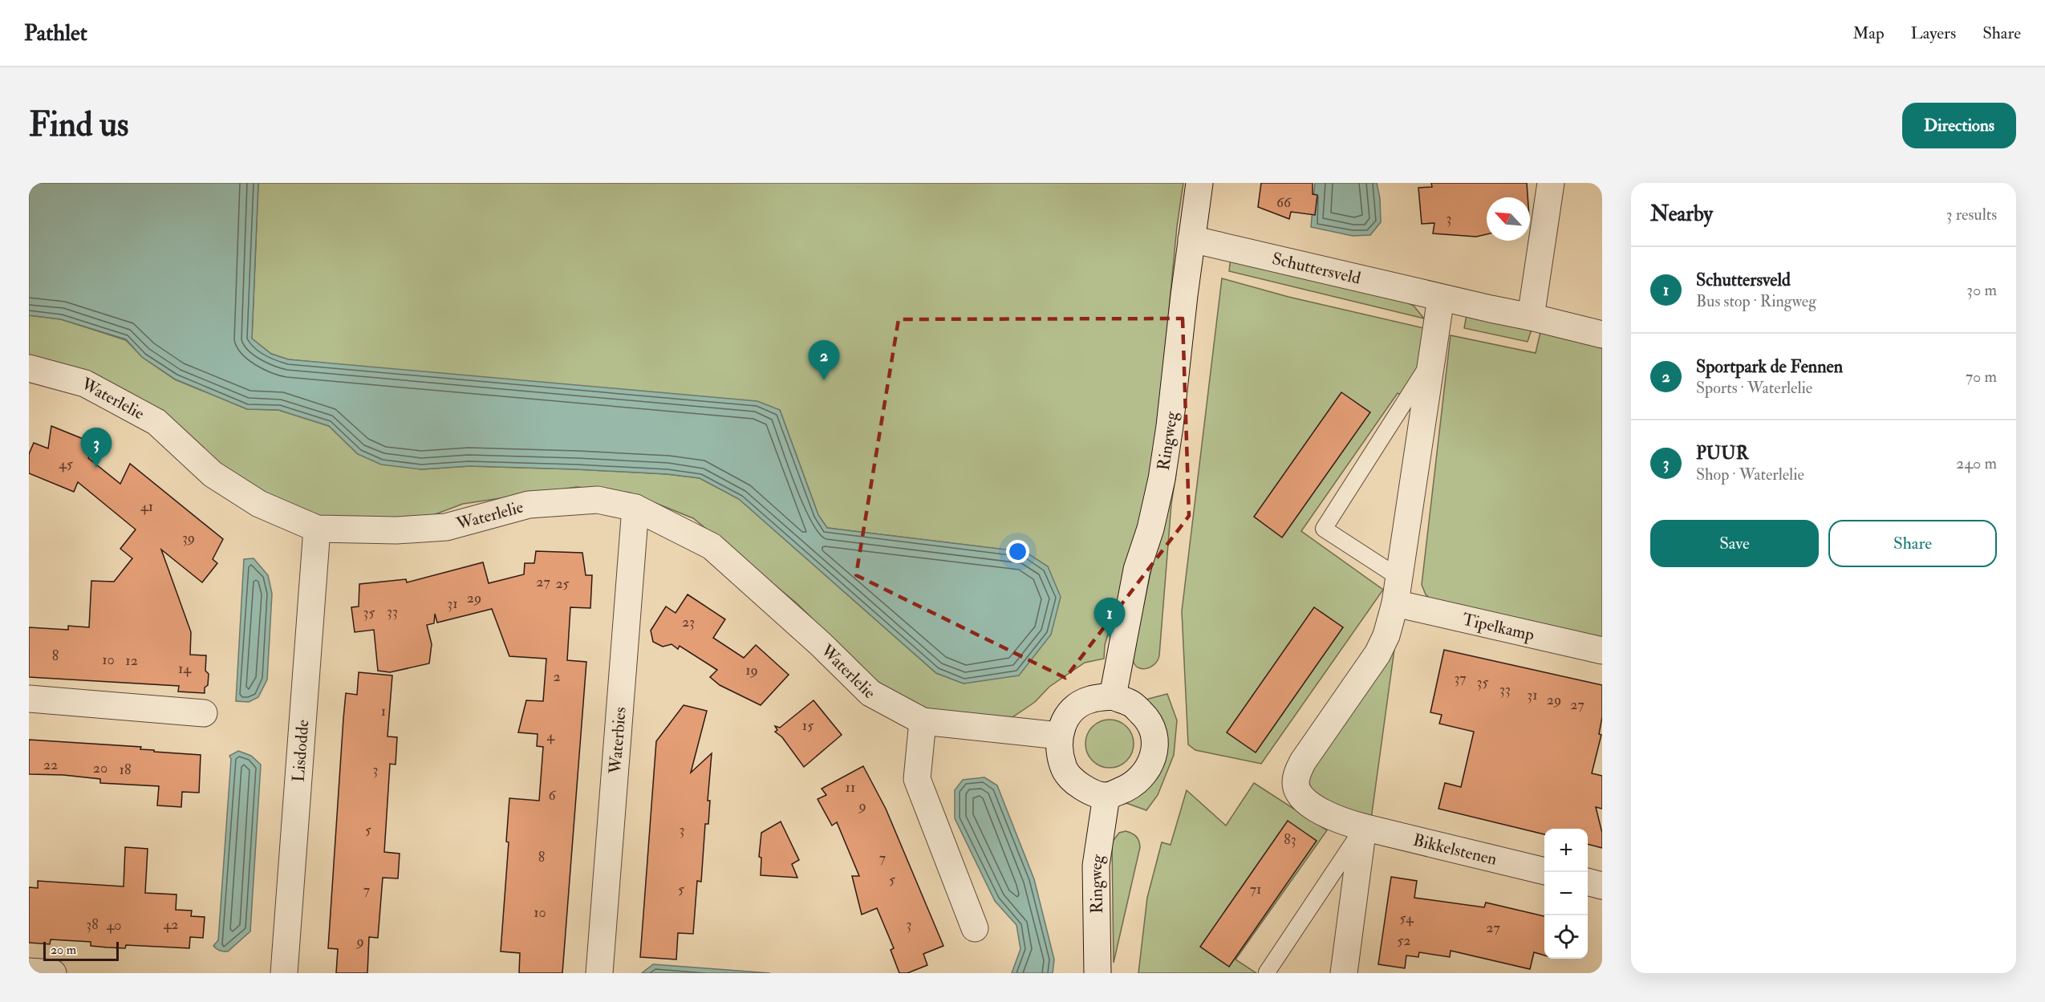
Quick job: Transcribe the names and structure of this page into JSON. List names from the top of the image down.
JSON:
{
  "streets": {
    "street": [
      "Schuttersveld",
      "Waterlelie",
      "Ringweg",
      "Tipelkamp",
      "Waterbies",
      "Lisdodde",
      "Bikkelstenen"
    ]
  },
  "crossings": [
    ["Schuttersveld", "Ringweg"],
    ["Waterlelie", "Ringweg"],
    ["Waterlelie", "Waterbies"],
    ["Waterlelie", "Lisdodde"]
  ],
  "house_numbers": [
    "66",
    "3",
    "45",
    "41",
    "39",
    "27",
    "25",
    "29",
    "31",
    "33",
    "35",
    "23",
    "8",
    "10",
    "12",
    "14",
    "19",
    "2",
    "37",
    "35",
    "33",
    "31",
    "29",
    "27",
    "1",
    "15",
    "4",
    "22",
    "20",
    "18",
    "3",
    "11",
    "6",
    "9",
    "5",
    "3",
    "83",
    "8",
    "7",
    "5",
    "5",
    "71",
    "7",
    "10",
    "54",
    "38",
    "42",
    "3",
    "40",
    "27",
    "52",
    "9"
  ],
  "scale_bar": "20 m",
  "north": "top left",
  "page": {
    "header": "Pathlet",
    "nav": ["Map", "Layers", "Share"],
    "buttons": [
      "Directions",
      ["Save", "Share"]
    ],
    "title": "Find us",
    "heading": ["Nearby", "3 results"],
    "list": [
      {
        "mark": "1",
        "name": "Schuttersveld",
        "note": "Bus stop · Ringweg",
        "value": "30 m"
      },
      {
        "mark": "2",
        "name": "Sportpark de Fennen",
        "note": "Sports · Waterlelie",
        "value": "70 m"
      },
      {
        "mark": "3",
        "name": "PUUR",
        "note": "Shop · Waterlelie",
        "value": "240 m"
      }
    ],
    "pins": ["2", "3", "1"],
    "map_buttons": ["+", "−"],
    "scale": "20 m"
  }
}
